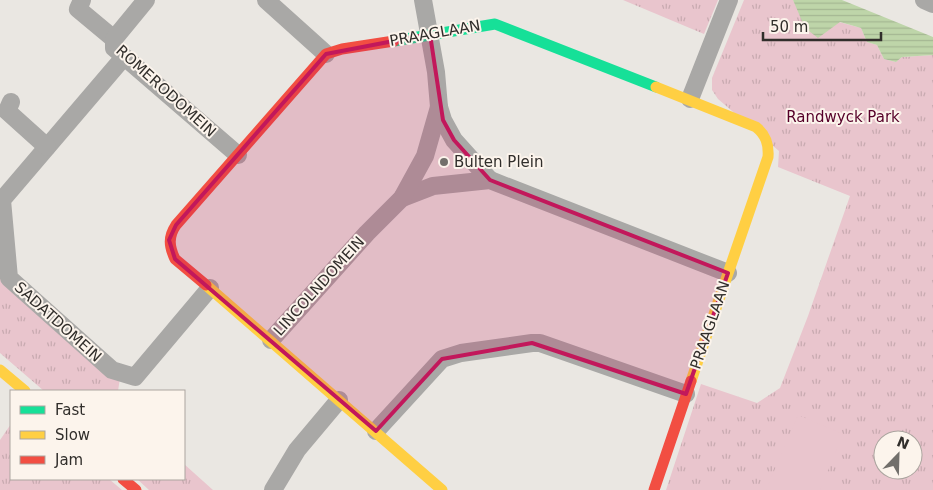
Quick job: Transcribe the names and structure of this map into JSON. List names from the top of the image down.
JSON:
{
  "streets": {
    "street": [
      "PRAAGLAAN",
      "ROMERODOMEIN",
      "LINCOLNDOMEIN",
      "SADATDOMEIN"
    ]
  },
  "crossings": [
    ["ROMERODOMEIN", "SADATDOMEIN"]
  ],
  "parks": ["Randwyck Park"],
  "places": ["Bulten Plein"],
  "legend": ["Fast", "Slow", "Jam"],
  "scale_bar": "50 m",
  "north": "top right"
}
